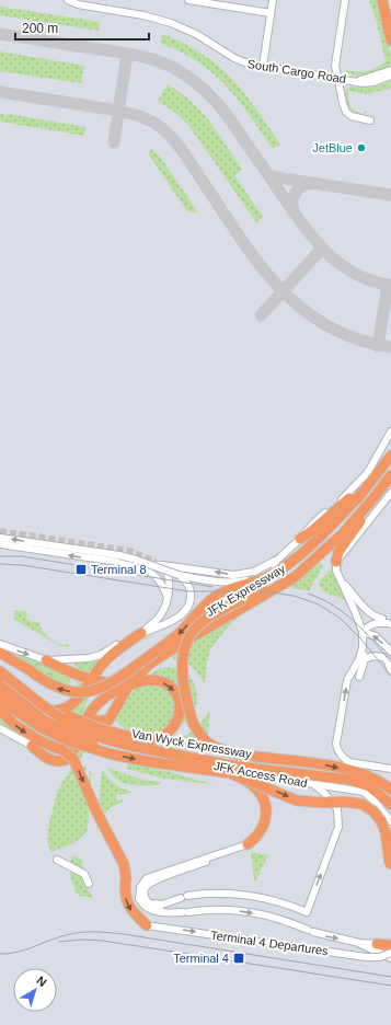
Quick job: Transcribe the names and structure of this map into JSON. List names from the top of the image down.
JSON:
{
  "streets": {
    "highway": ["JFK Expressway", "Van Wyck Expressway"],
    "street": ["South Cargo Road", "JFK Access Road", "Terminal 4 Departures"]
  },
  "crossings": [
    ["Van Wyck Expressway", "JFK Access Road"]
  ],
  "places": {
    "other": ["JetBlue"],
    "transit": ["Terminal 8", "Terminal 4"]
  },
  "scale_bar": "200 m",
  "north": "top right"
}
